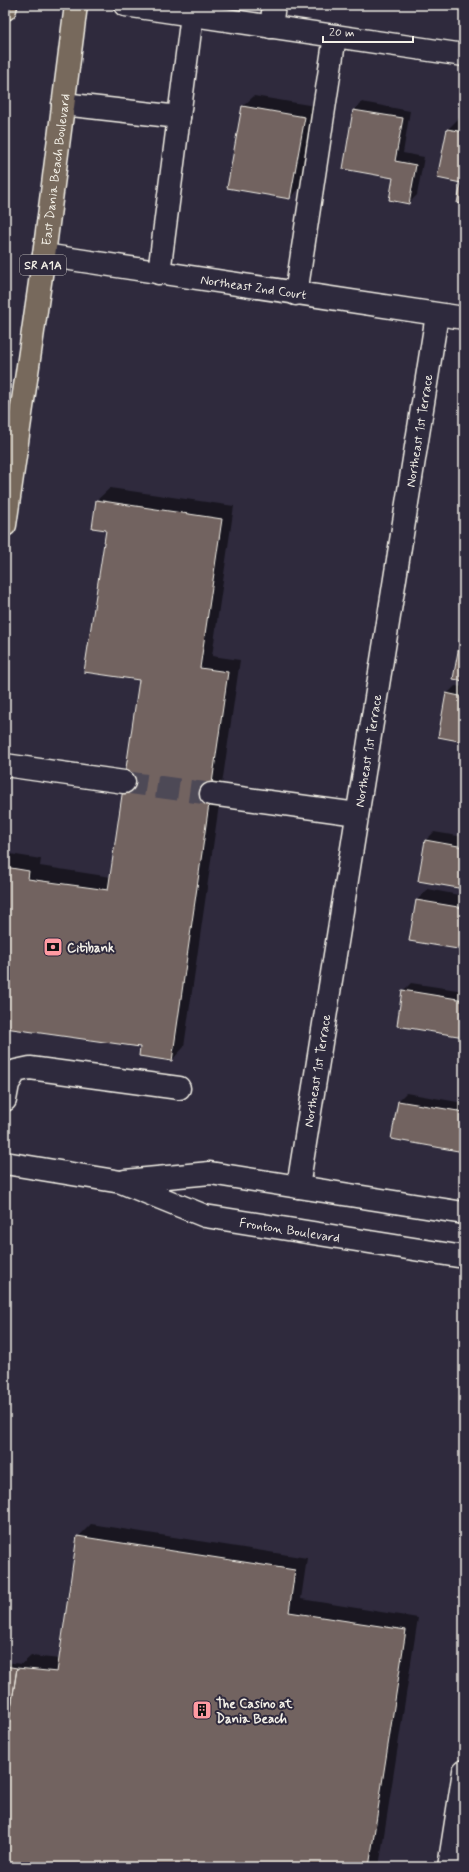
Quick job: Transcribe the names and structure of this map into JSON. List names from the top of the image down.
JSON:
{
  "streets": {
    "main road": ["East Dania Beach Boulevard", "SR A1A"],
    "street": ["Northeast 2nd Court", "Northeast 1st Terrace", "Fronton Boulevard"]
  },
  "crossings": [
    ["East Dania Beach Boulevard", "Northeast 2nd Court"],
    ["Northeast 2nd Court", "Northeast 1st Terrace"],
    ["Northeast 1st Terrace", "Fronton Boulevard"]
  ],
  "places": {
    "bank": ["Citibank"],
    "building": ["The Casino at Dania Beach"]
  },
  "scale_bar": "20 m"
}
